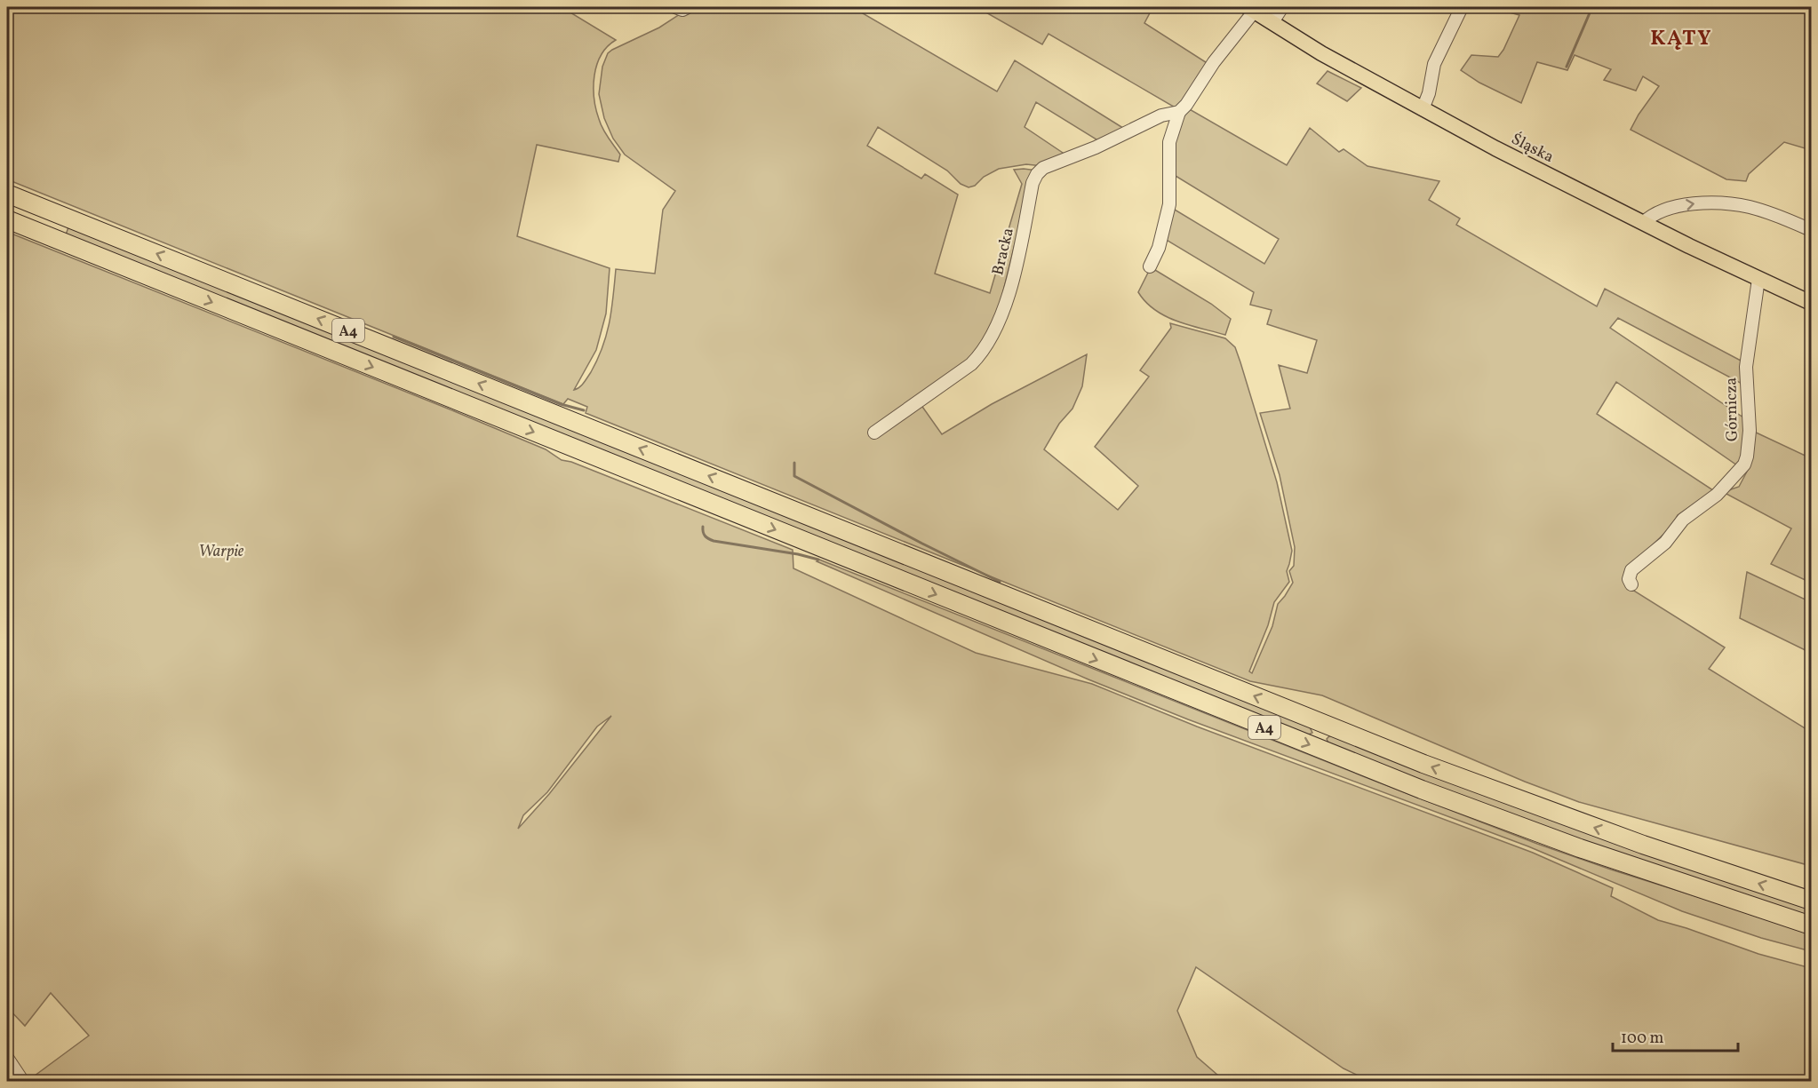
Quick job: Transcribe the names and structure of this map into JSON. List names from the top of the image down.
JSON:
{
  "streets": {
    "highway": ["A4"],
    "main road": ["Śląska"],
    "street": ["Bracka", "Górnicza"]
  },
  "crossings": [
    ["Śląska", "Górnicza"]
  ],
  "districts": ["KĄTY"],
  "parks": ["Warpie"],
  "scale_bar": "100 m"
}
